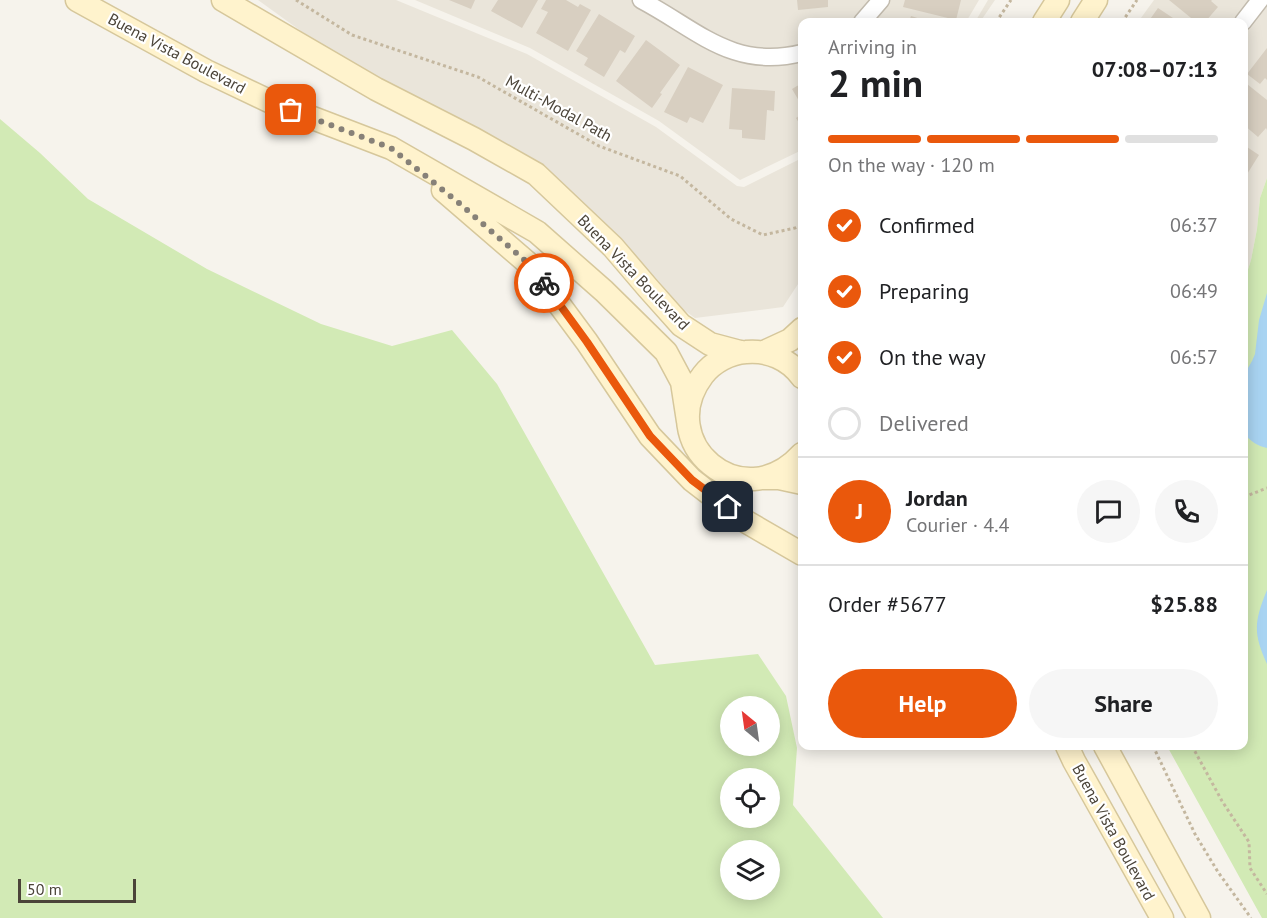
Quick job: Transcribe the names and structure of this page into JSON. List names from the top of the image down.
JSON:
{
  "streets": {
    "main road": ["Buena Vista Boulevard"],
    "path": ["Multi-Modal Path"]
  },
  "scale_bar": "50 m",
  "north": "top left",
  "page": {
    "heading": ["2 min", "Arriving in", "07:08–07:13"],
    "panel": [
      "Jordan",
      "Courier · 4.4",
      "Order #5677",
      "$25.88"
    ],
    "bar": "On the way · 120 m",
    "list": [
      ["Confirmed", "06:37"],
      ["Preparing", "06:49"],
      ["On the way", "06:57"],
      "Delivered"
    ],
    "round": "J",
    "buttons": ["Help", "Share"],
    "scale": "50 m"
  }
}
